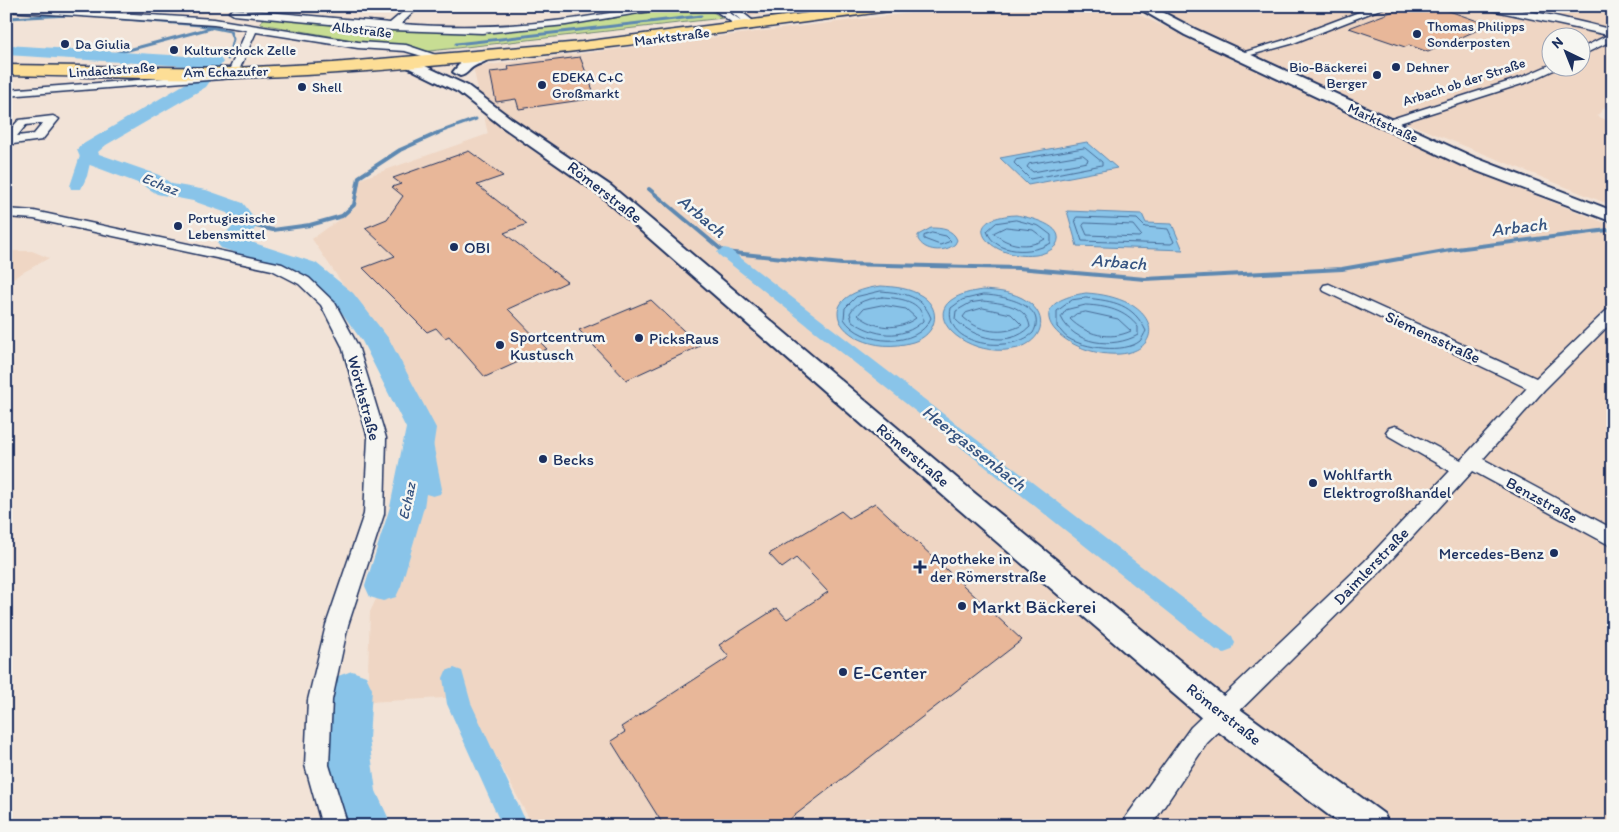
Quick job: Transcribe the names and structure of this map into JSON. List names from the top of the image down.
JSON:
{
  "streets": {
    "main road": ["Marktstraße", "Am Echazufer", "Römerstraße"],
    "street": [
      "Albstraße",
      "Lindachstraße",
      "Arbach ob der Straße",
      "Siemensstraße",
      "Wörthstraße",
      "Benzstraße",
      "Daimlerstraße"
    ]
  },
  "crossings": [
    ["Albstraße", "Marktstraße"],
    ["Albstraße", "Am Echazufer"],
    ["Marktstraße", "Am Echazufer"],
    ["Marktstraße", "Arbach ob der Straße"],
    ["Marktstraße", "Römerstraße"],
    ["Lindachstraße", "Am Echazufer"],
    ["Am Echazufer", "Römerstraße"],
    ["Römerstraße", "Daimlerstraße"],
    ["Siemensstraße", "Daimlerstraße"],
    ["Benzstraße", "Daimlerstraße"]
  ],
  "water": ["Echaz", "Arbach", "Heergassenbach"],
  "places": {
    "other": [
      "Thomas Philipps Sonderposten",
      "Da Giulia",
      "Kulturschock Zelle",
      "Dehner",
      "Bio-Bäckerei Berger",
      "EDEKA C+C Großmarkt",
      "Shell",
      "Portugiesische Lebensmittel",
      "OBI",
      "PicksRaus",
      "Sportcentrum Kustusch",
      "Becks",
      "Wohlfarth Elektrogroßhandel",
      "Mercedes-Benz",
      "Markt Bäckerei",
      "E-Center"
    ],
    "health": ["Apotheke in der Römerstraße"]
  },
  "north": "top left"
}
